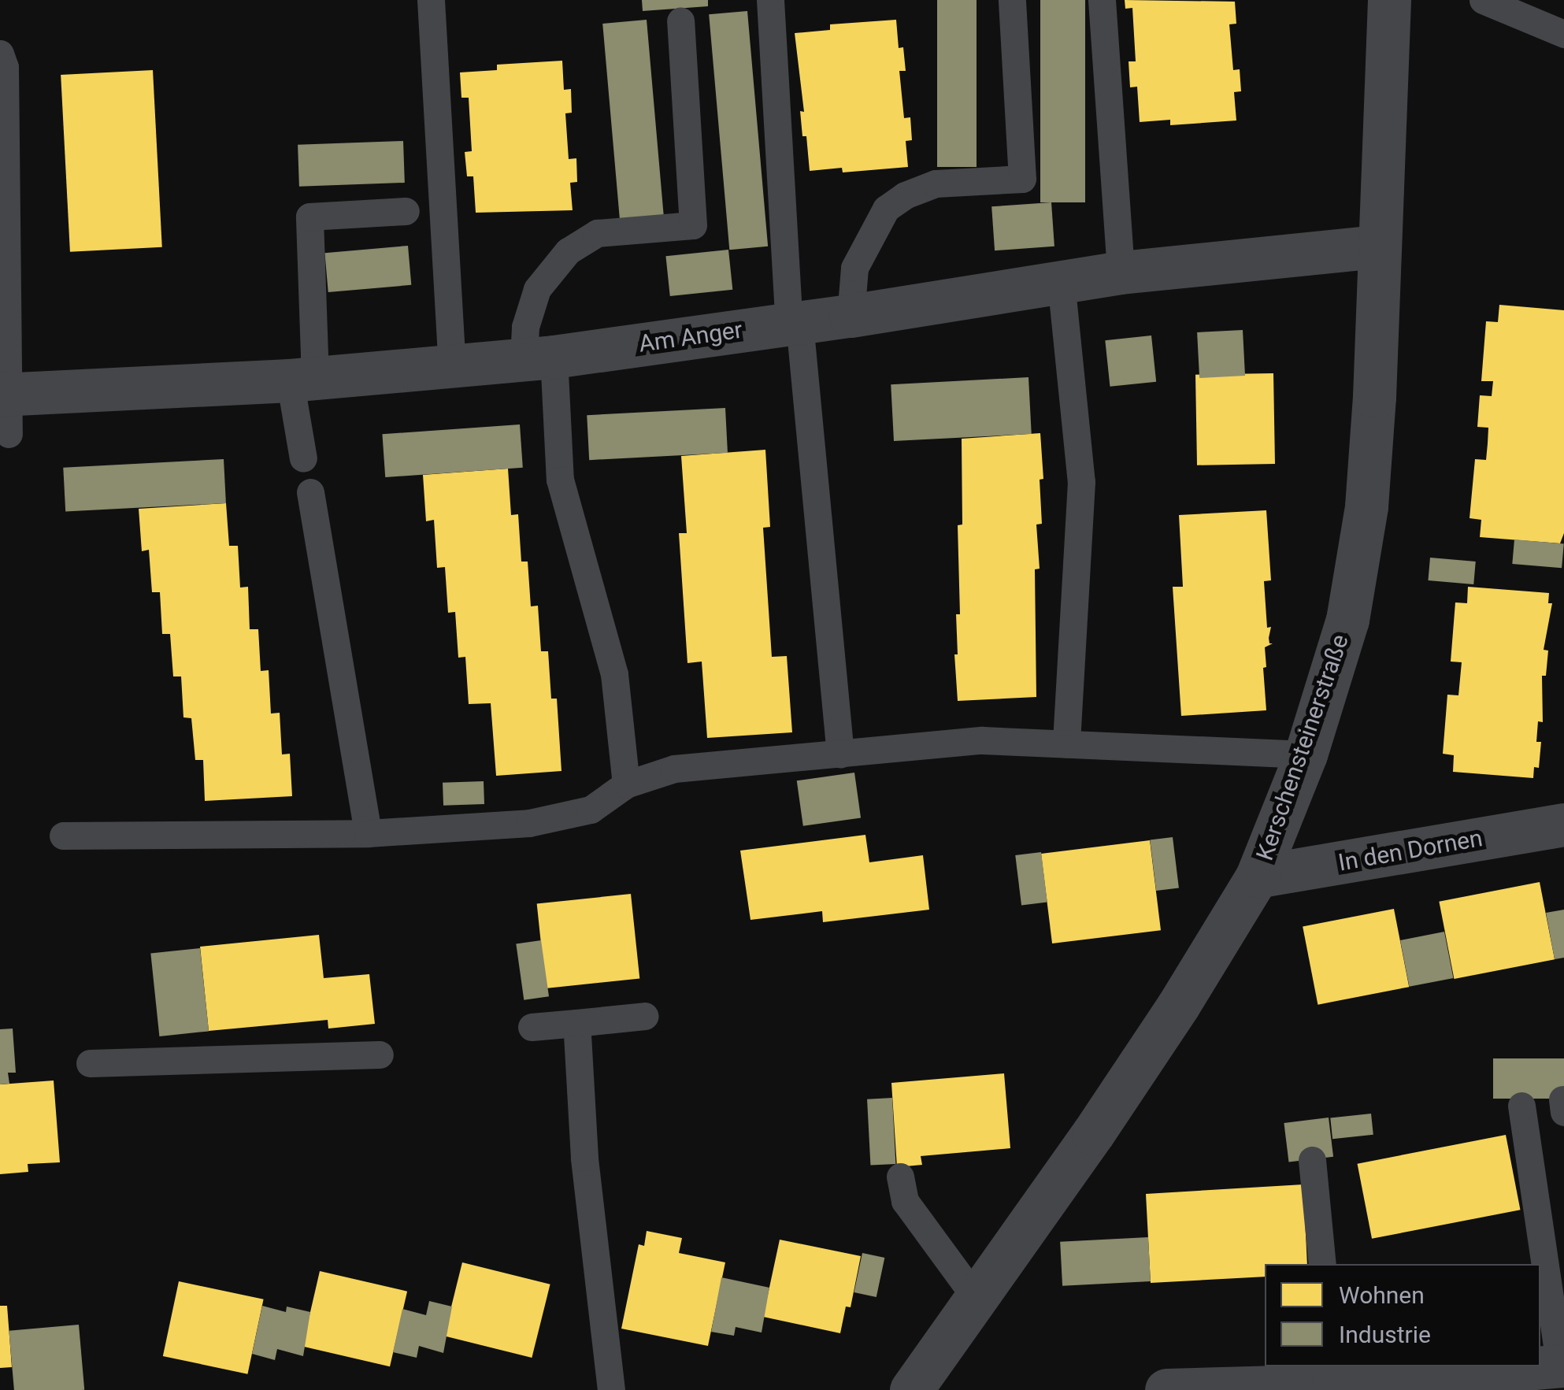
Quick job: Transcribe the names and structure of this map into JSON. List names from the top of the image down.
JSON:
{
  "streets": {
    "street": ["Am Anger", "Kerschensteinerstraße", "In den Dornen"]
  },
  "crossings": [
    ["Am Anger", "Kerschensteinerstraße"],
    ["Kerschensteinerstraße", "In den Dornen"]
  ],
  "legend": ["Wohnen", "Industrie"]
}
